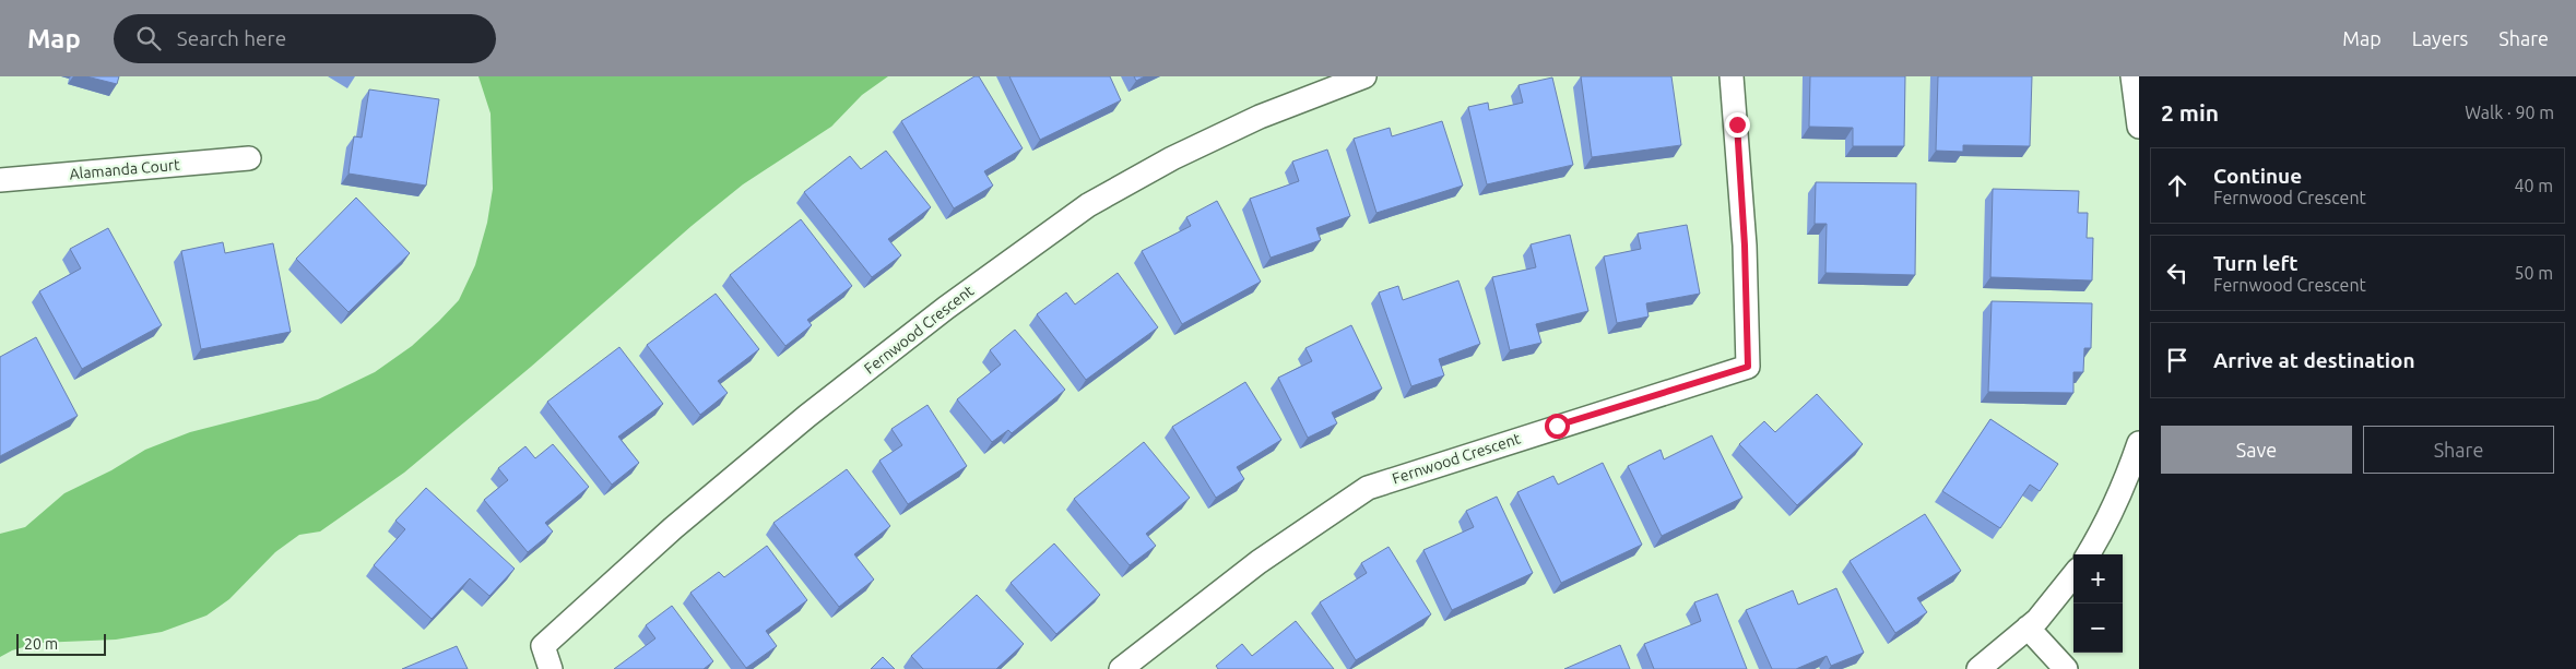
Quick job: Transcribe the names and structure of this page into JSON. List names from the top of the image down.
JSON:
{
  "streets": {
    "street": ["Alamanda Court", "Fernwood Crescent"]
  },
  "scale_bar": "20 m",
  "page": {
    "header": "Map",
    "search": "Search here",
    "nav": ["Map", "Layers", "Share"],
    "heading": ["2 min", "Walk · 90 m"],
    "list": [
      ["Continue", "Fernwood Crescent", "40 m"],
      ["Turn left", "Fernwood Crescent", "50 m"],
      "Arrive at destination"
    ],
    "buttons": ["Save", "Share"],
    "map_buttons": ["+", "−"],
    "scale": "20 m"
  }
}
